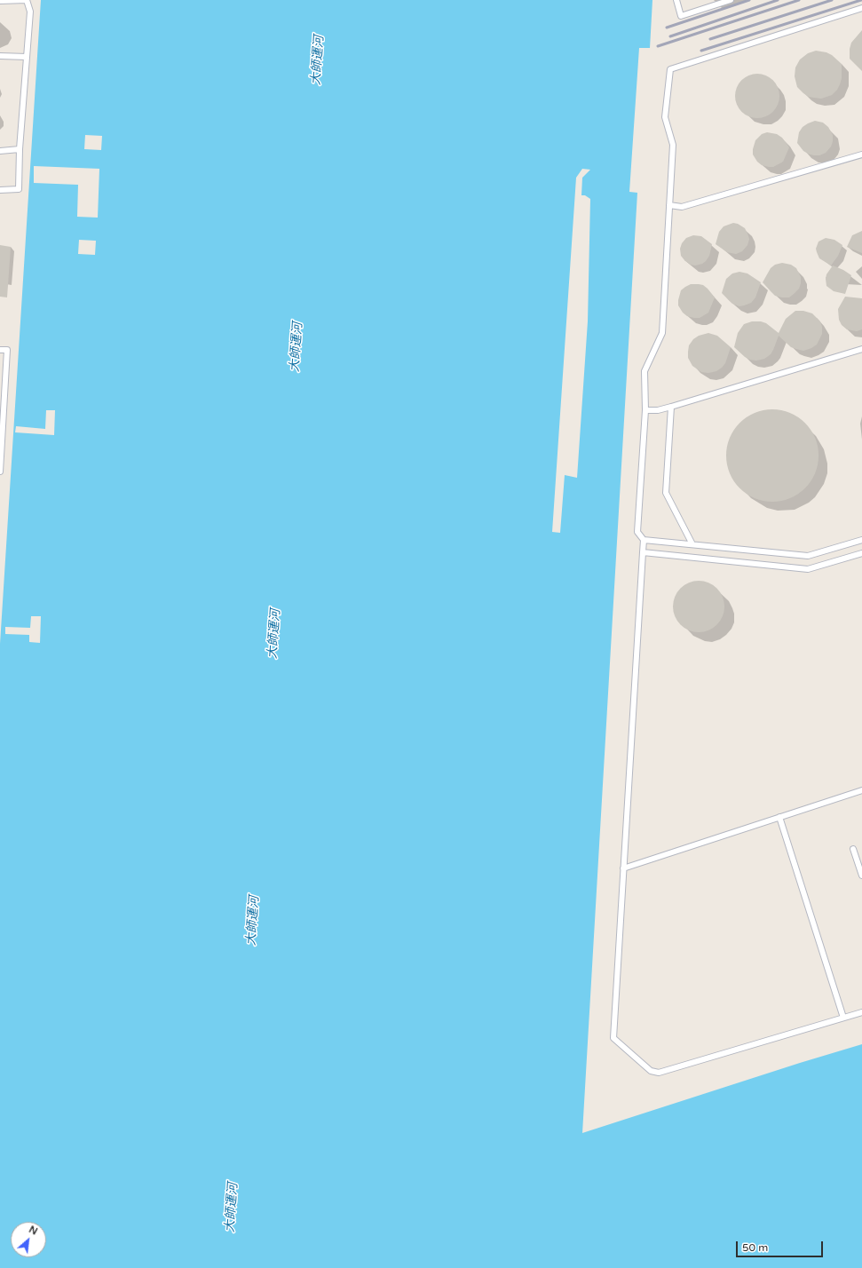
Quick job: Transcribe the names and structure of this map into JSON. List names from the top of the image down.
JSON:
{
  "water": ["大師運河"],
  "scale_bar": "50 m",
  "north": "top right"
}
